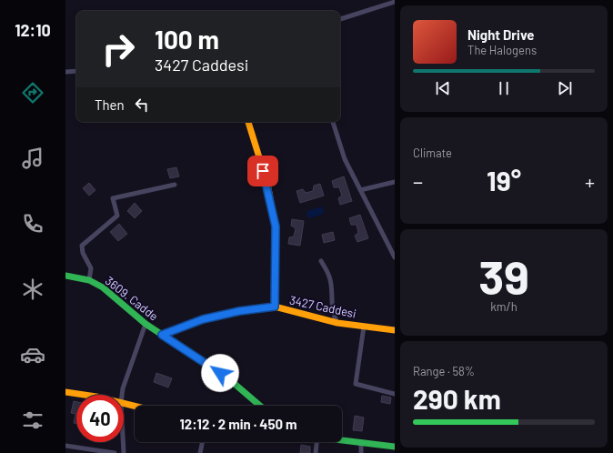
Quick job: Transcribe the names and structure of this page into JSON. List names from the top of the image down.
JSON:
{
  "streets": {
    "street": ["3609. Cadde", "3427 Caddesi"]
  },
  "crossings": [
    ["3609. Cadde", "3427 Caddesi"]
  ],
  "page": {
    "tabs": "12:10",
    "turn": ["100 m", "3427 Caddesi"],
    "song": ["Night Drive", "The Halogens"],
    "then": "Then",
    "tile": [
      "Climate",
      ["39", "km/h"],
      ["Range · 58%", "290 km"]
    ],
    "heat": ["−", "19°", "+"],
    "limit": "40",
    "trip": "12:12 · 2 min · 450 m"
  }
}
